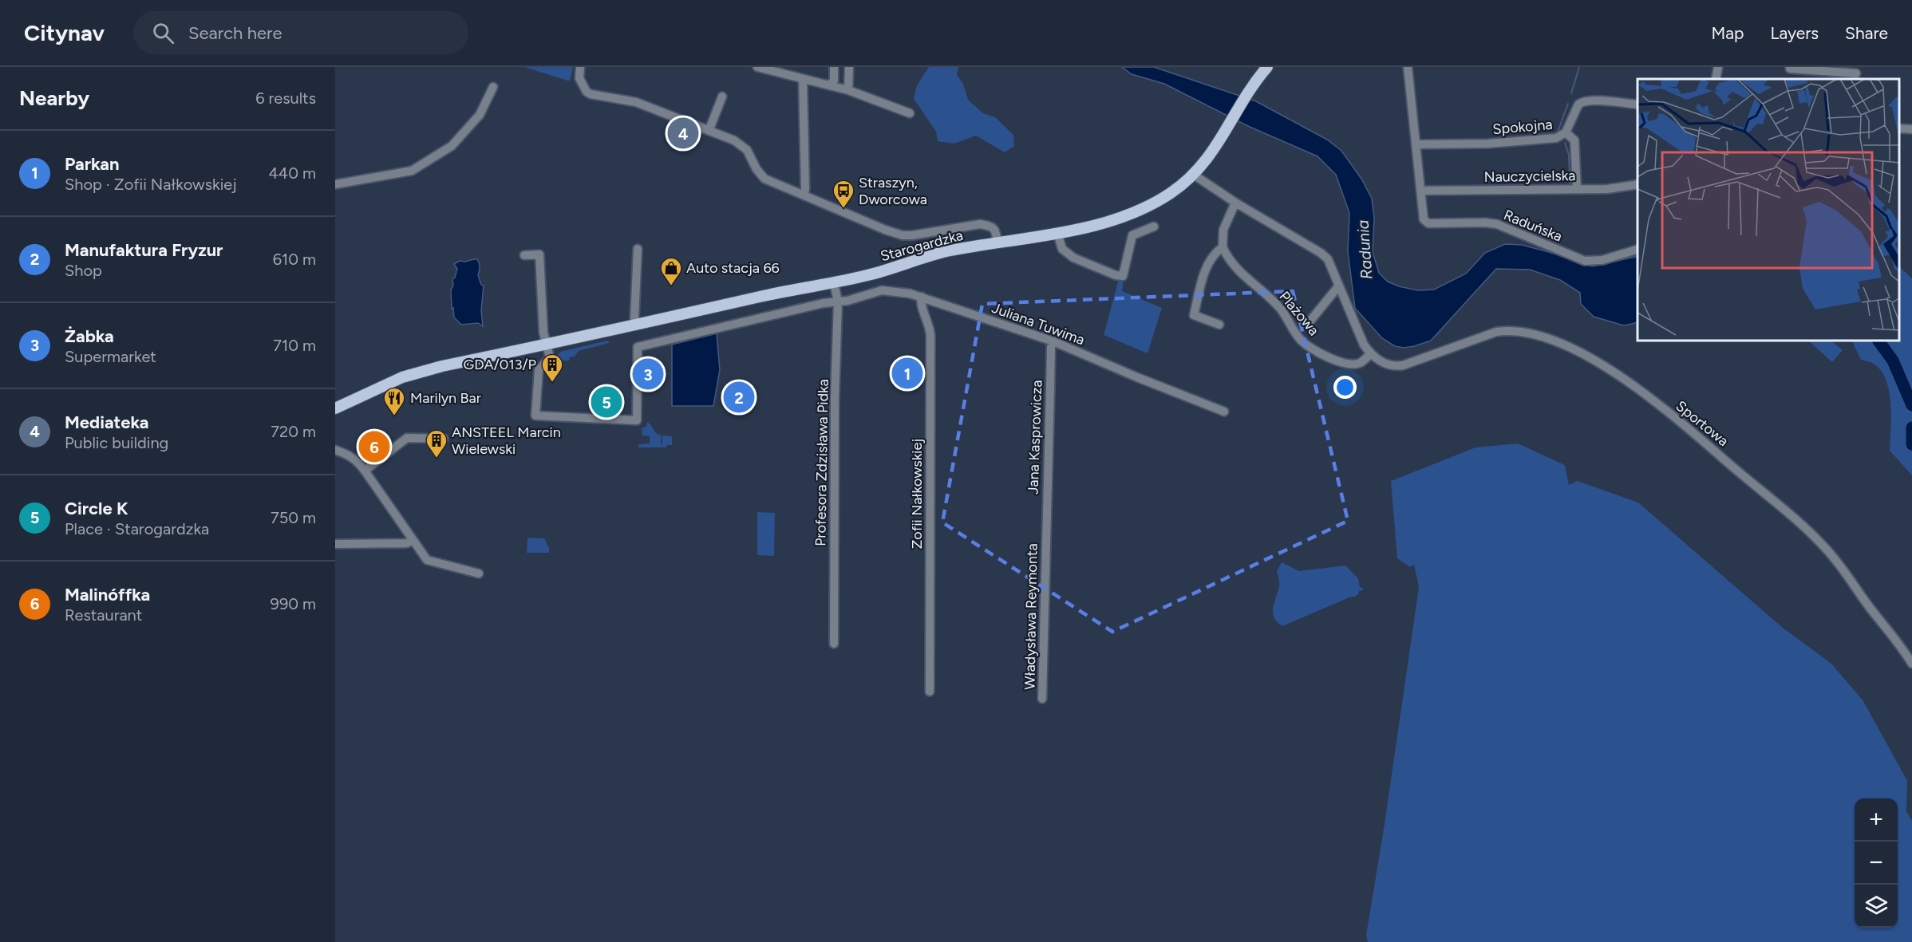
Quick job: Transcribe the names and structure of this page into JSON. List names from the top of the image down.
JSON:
{
  "streets": {
    "main road": ["Starogardzka"],
    "street": [
      "Spokojna",
      "Nauczycielska",
      "Raduńska",
      "Plażowa",
      "Juliana Tuwima",
      "Sportowa",
      "Jana Kasprowicza",
      "Profesora Zdzisława Pidka",
      "Zofii Nałkowskiej",
      "Władysława Reymonta"
    ]
  },
  "crossings": [
    ["Spokojna", "Raduńska"],
    ["Nauczycielska", "Raduńska"],
    ["Starogardzka", "Juliana Tuwima"],
    ["Starogardzka", "Profesora Zdzisława Pidka"],
    ["Plażowa", "Sportowa"],
    ["Juliana Tuwima", "Jana Kasprowicza"],
    ["Juliana Tuwima", "Profesora Zdzisława Pidka"],
    ["Juliana Tuwima", "Zofii Nałkowskiej"],
    ["Jana Kasprowicza", "Władysława Reymonta"]
  ],
  "water": ["Radunia"],
  "places": {
    "bus stop": ["Straszyn, Dworcowa"],
    "shop": ["Auto stacja 66"],
    "building": ["GDA/013/P", "ANSTEEL Marcin Wielewski"],
    "restaurant": ["Marilyn Bar"]
  },
  "page": {
    "header": "Citynav",
    "search": "Search here",
    "nav": ["Map", "Layers", "Share"],
    "heading": ["Nearby", "6 results"],
    "pins": [
      "4",
      "1",
      "3",
      "2",
      "5",
      "6"
    ],
    "list": [
      {
        "mark": "1",
        "name": "Parkan",
        "note": "Shop · Zofii Nałkowskiej",
        "value": "440 m"
      },
      {
        "mark": "2",
        "name": "Manufaktura Fryzur",
        "note": "Shop",
        "value": "610 m"
      },
      {
        "mark": "3",
        "name": "Żabka",
        "note": "Supermarket",
        "value": "710 m"
      },
      {
        "mark": "4",
        "name": "Mediateka",
        "note": "Public building",
        "value": "720 m"
      },
      {
        "mark": "5",
        "name": "Circle K",
        "note": "Place · Starogardzka",
        "value": "750 m"
      },
      {
        "mark": "6",
        "name": "Malinóffka",
        "note": "Restaurant",
        "value": "990 m"
      }
    ],
    "map_buttons": ["+", "−"]
  }
}
